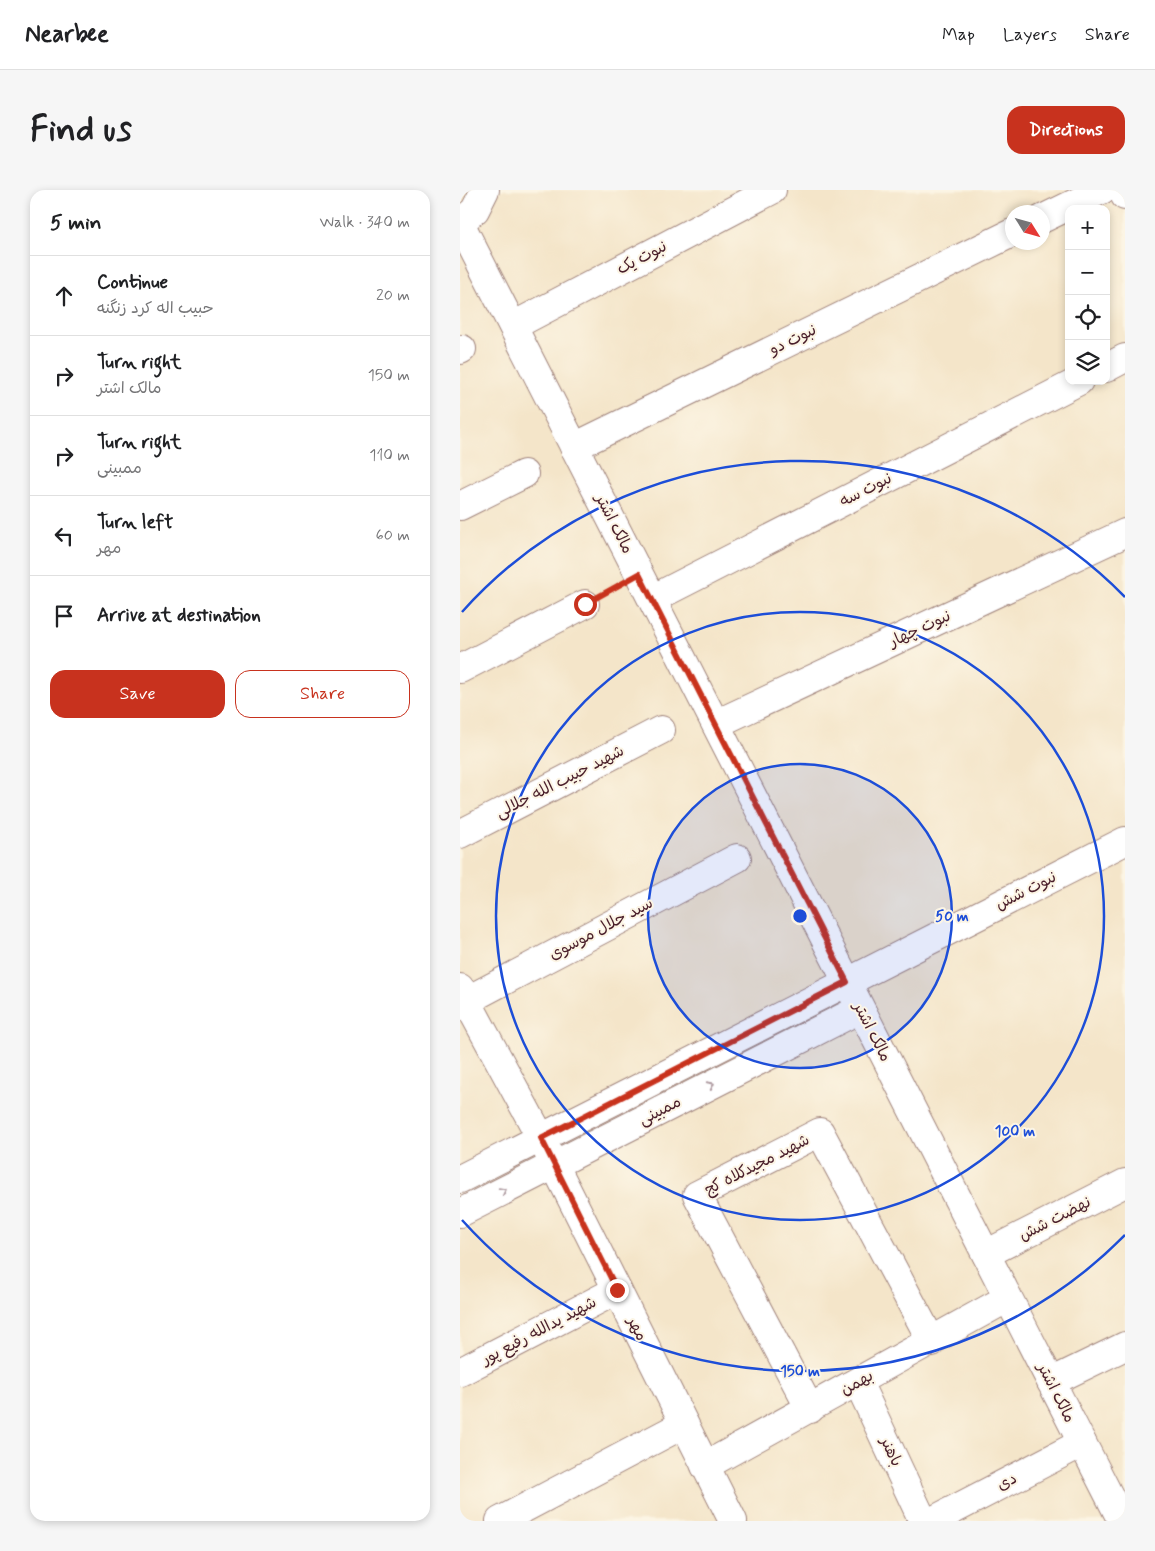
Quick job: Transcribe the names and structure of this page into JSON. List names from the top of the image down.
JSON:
{
  "streets": {
    "street": [
      "نبوت یک",
      "نبوت دو",
      "نبوت سه",
      "مالک اشتر",
      "نبوت چهار",
      "شهید حبیب الله جلالی",
      "نبوت شش",
      "سید جلال موسوی",
      "ممبینی",
      "شهید مجیدکلاه کج",
      "نهضت شش",
      "مهر",
      "شهید یدالله رفیع پور",
      "بهمن",
      "باهنر",
      "دی"
    ]
  },
  "crossings": [
    ["نبوت یک", "مالک اشتر"],
    ["نبوت دو", "مالک اشتر"],
    ["نبوت سه", "مالک اشتر"],
    ["مالک اشتر", "نبوت چهار"],
    ["مالک اشتر", "نبوت شش"],
    ["مالک اشتر", "ممبینی"],
    ["مالک اشتر", "نهضت شش"],
    ["مالک اشتر", "بهمن"],
    ["مالک اشتر", "دی"],
    ["نبوت شش", "ممبینی"],
    ["سید جلال موسوی", "مهر"],
    ["ممبینی", "مهر"],
    ["شهید مجیدکلاه کج", "بهمن"],
    ["مهر", "شهید یدالله رفیع پور"],
    ["مهر", "بهمن"],
    ["بهمن", "باهنر"]
  ],
  "north": "bottom right",
  "page": {
    "header": "Nearbee",
    "nav": ["Map", "Layers", "Share"],
    "buttons": [
      "Directions",
      ["Save", "Share"]
    ],
    "title": "Find us",
    "heading": ["5 min", "Walk · 340 m"],
    "map_buttons": ["+", "−"],
    "list": [
      ["Continue", "حبیب اله کرد زنگنه", "20 m"],
      ["Turn right", "مالک اشتر", "150 m"],
      ["Turn right", "ممبینی", "110 m"],
      ["Turn left", "مهر", "60 m"],
      "Arrive at destination"
    ]
  },
  "rings": ["50 m", "100 m", "150 m"]
}
